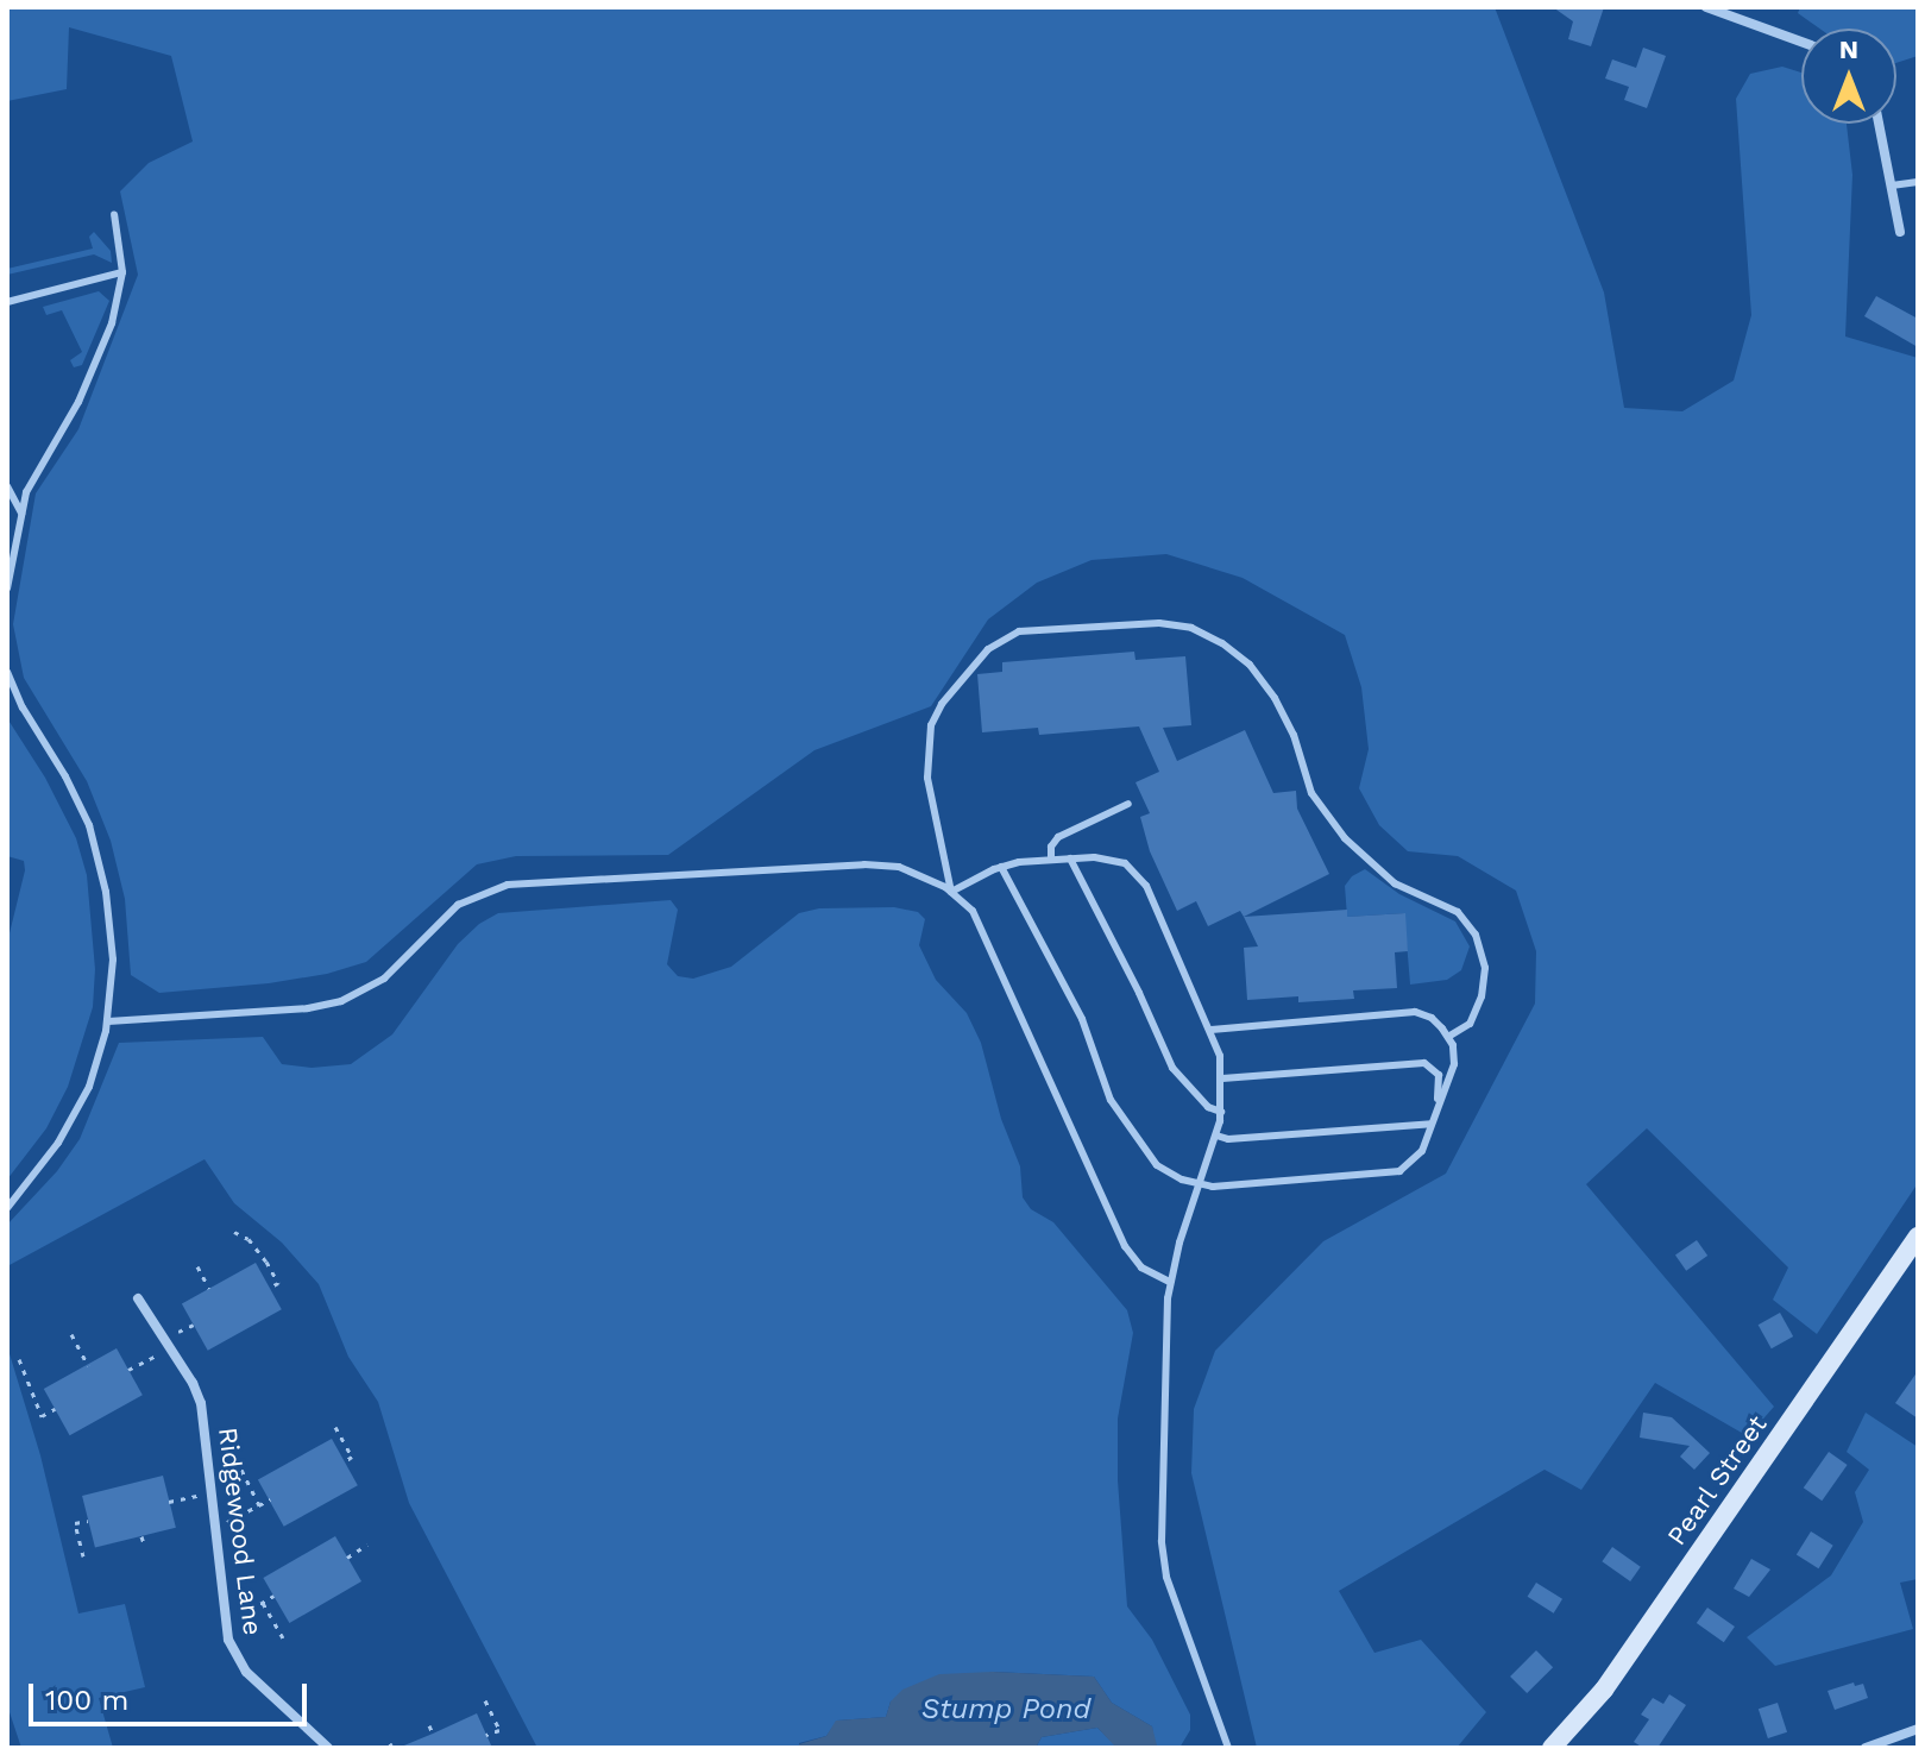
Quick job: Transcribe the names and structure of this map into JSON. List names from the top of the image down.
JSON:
{
  "streets": {
    "main road": ["Pearl Street"],
    "street": ["Ridgewood Lane"]
  },
  "water": ["Stump Pond"],
  "scale_bar": "100 m",
  "north": "top"
}
